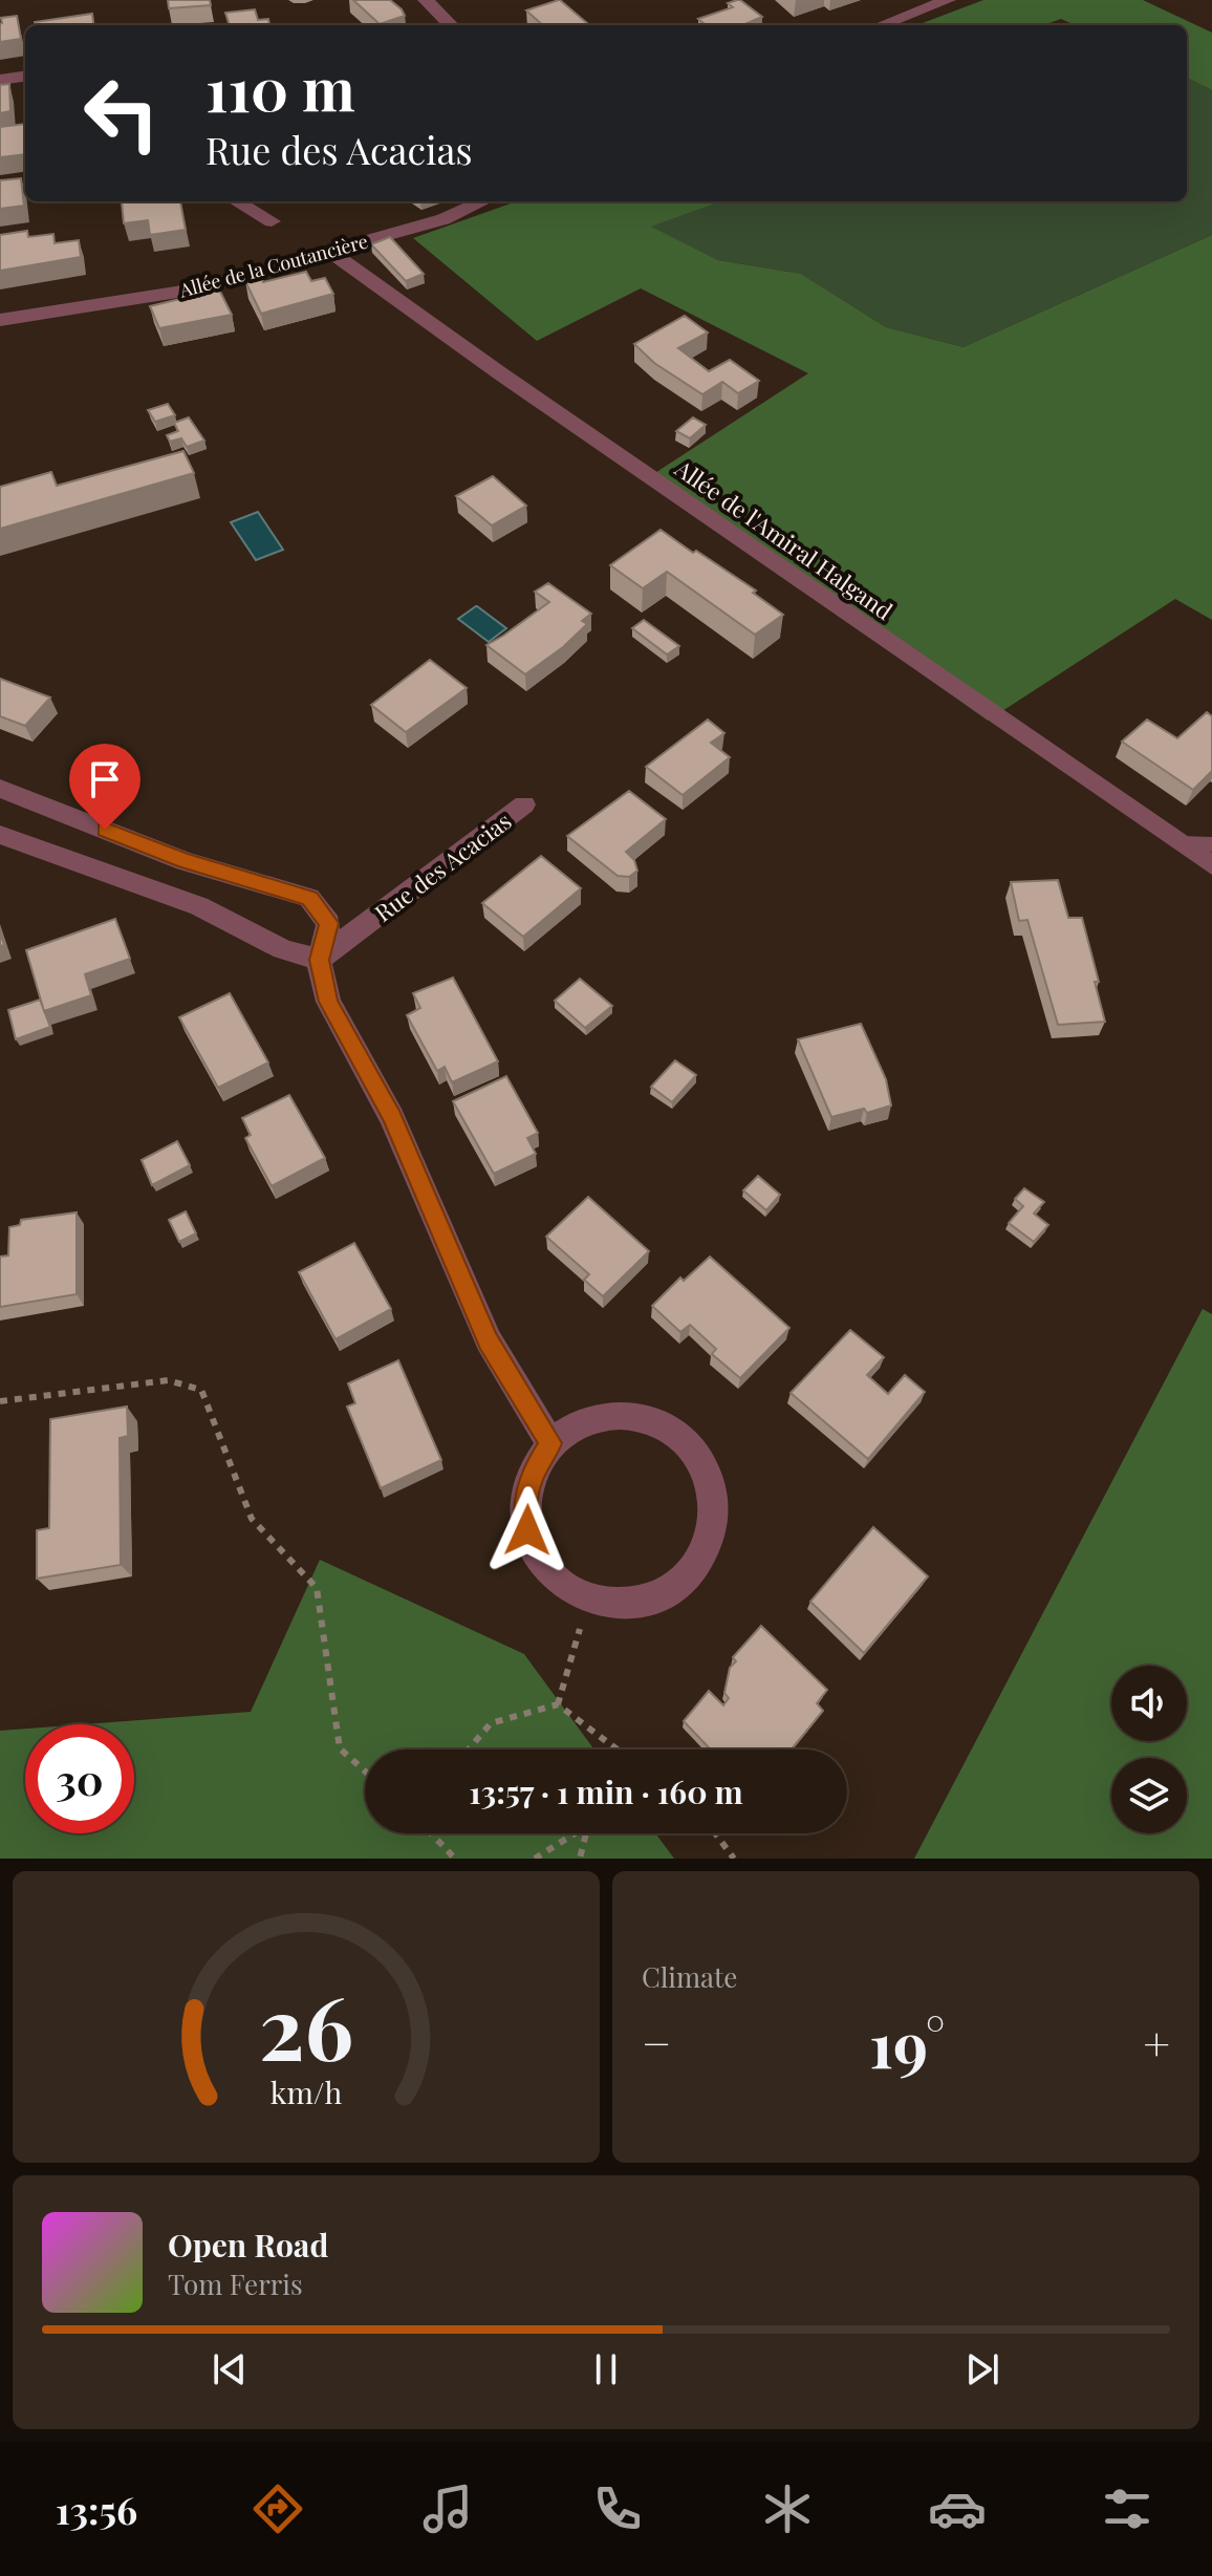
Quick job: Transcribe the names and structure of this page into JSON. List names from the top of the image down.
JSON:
{
  "streets": {
    "street": ["Allée de la Coutancière", "Allée de l'Amiral Halgand", "Rue des Acacias"]
  },
  "crossings": [
    ["Allée de la Coutancière", "Allée de l'Amiral Halgand"]
  ],
  "page": {
    "turn": ["110 m", "Rue des Acacias"],
    "limit": "30",
    "trip": "13:57 · 1 min · 160 m",
    "tile": "Climate",
    "heat": ["−", "19°", "+"],
    "song": ["Open Road", "Tom Ferris"],
    "tabs": "13:56",
    "gauge": ["26", "km/h"]
  }
}
